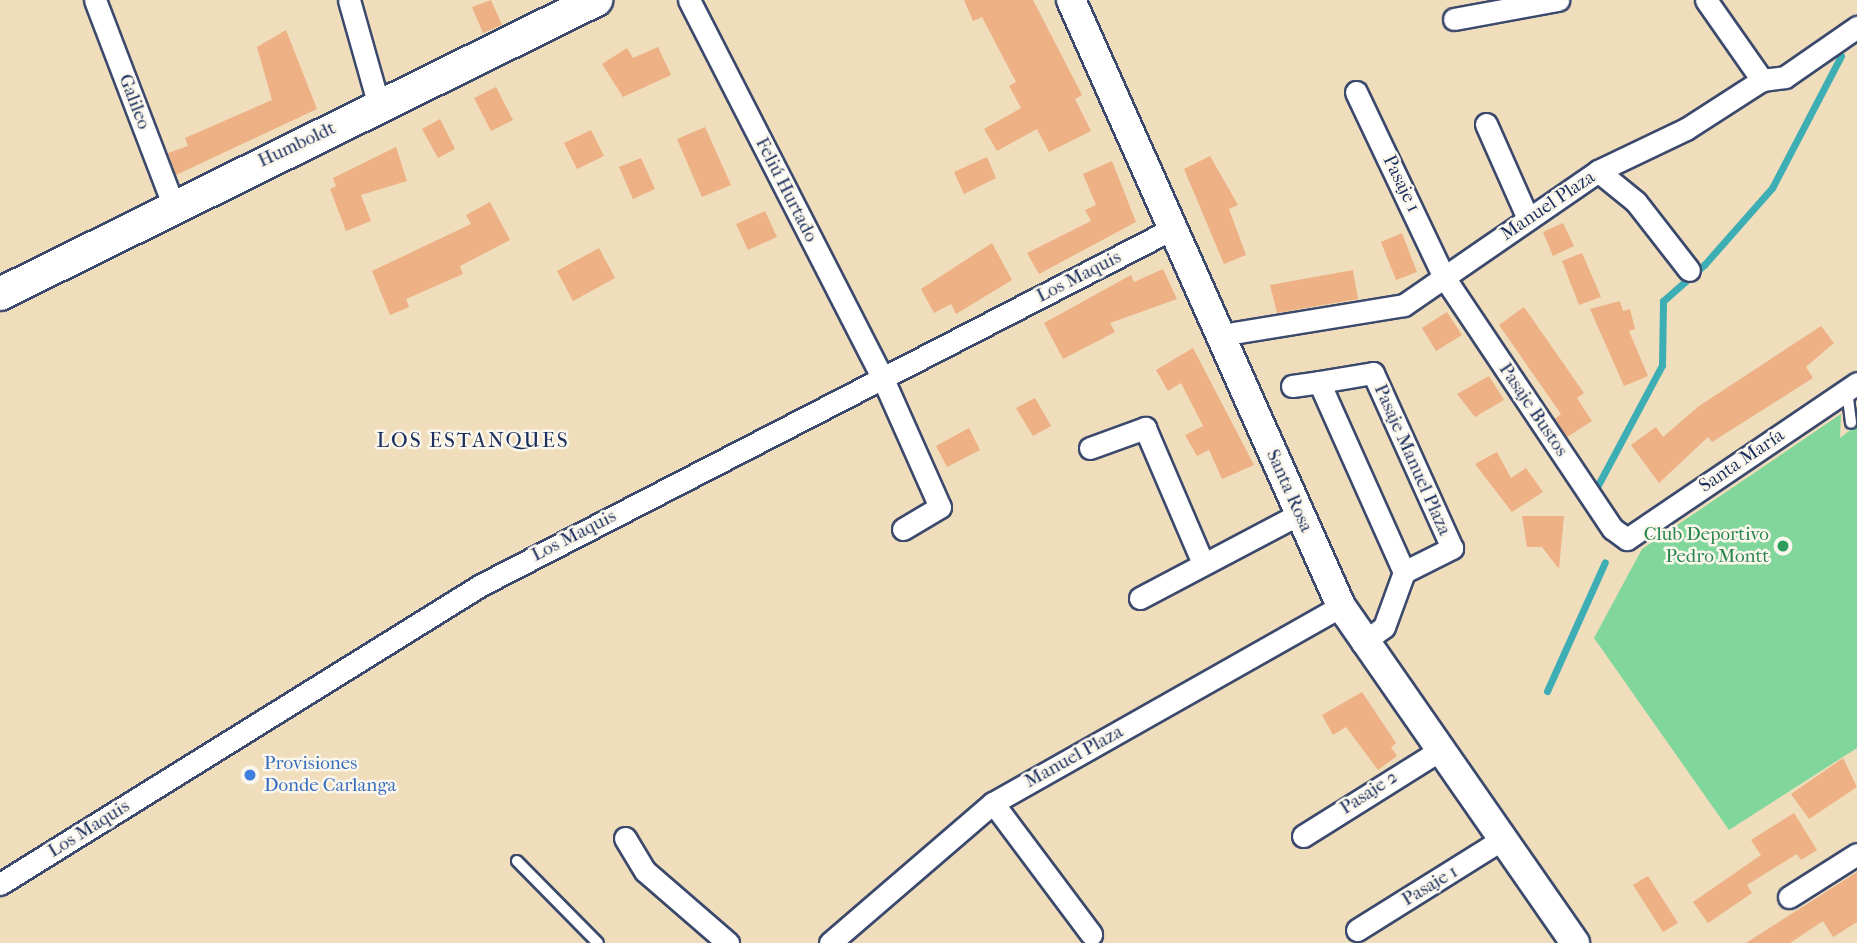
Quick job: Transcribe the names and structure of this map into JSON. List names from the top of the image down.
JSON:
{
  "streets": {
    "main road": ["Humboldt"],
    "street": [
      "Galileo",
      "Pasaje 1",
      "Feliú Hurtado",
      "Manuel Plaza",
      "Los Maquis",
      "Pasaje Bustos",
      "Pasaje Manuel Plaza",
      "Santa María",
      "Santa Rosa",
      "Pasaje 2"
    ]
  },
  "crossings": [
    ["Galileo", "Humboldt"],
    ["Pasaje 1", "Manuel Plaza"],
    ["Pasaje 1", "Pasaje Bustos"],
    ["Pasaje 1", "Santa Rosa"],
    ["Feliú Hurtado", "Los Maquis"],
    ["Manuel Plaza", "Pasaje Bustos"],
    ["Manuel Plaza", "Santa Rosa"],
    ["Los Maquis", "Santa Rosa"],
    ["Pasaje Bustos", "Santa María"],
    ["Santa Rosa", "Pasaje 2"]
  ],
  "districts": ["LOS ESTANQUES"],
  "places": ["Club Deportivo Pedro Montt", "Provisiones Donde Carlanga"]
}
